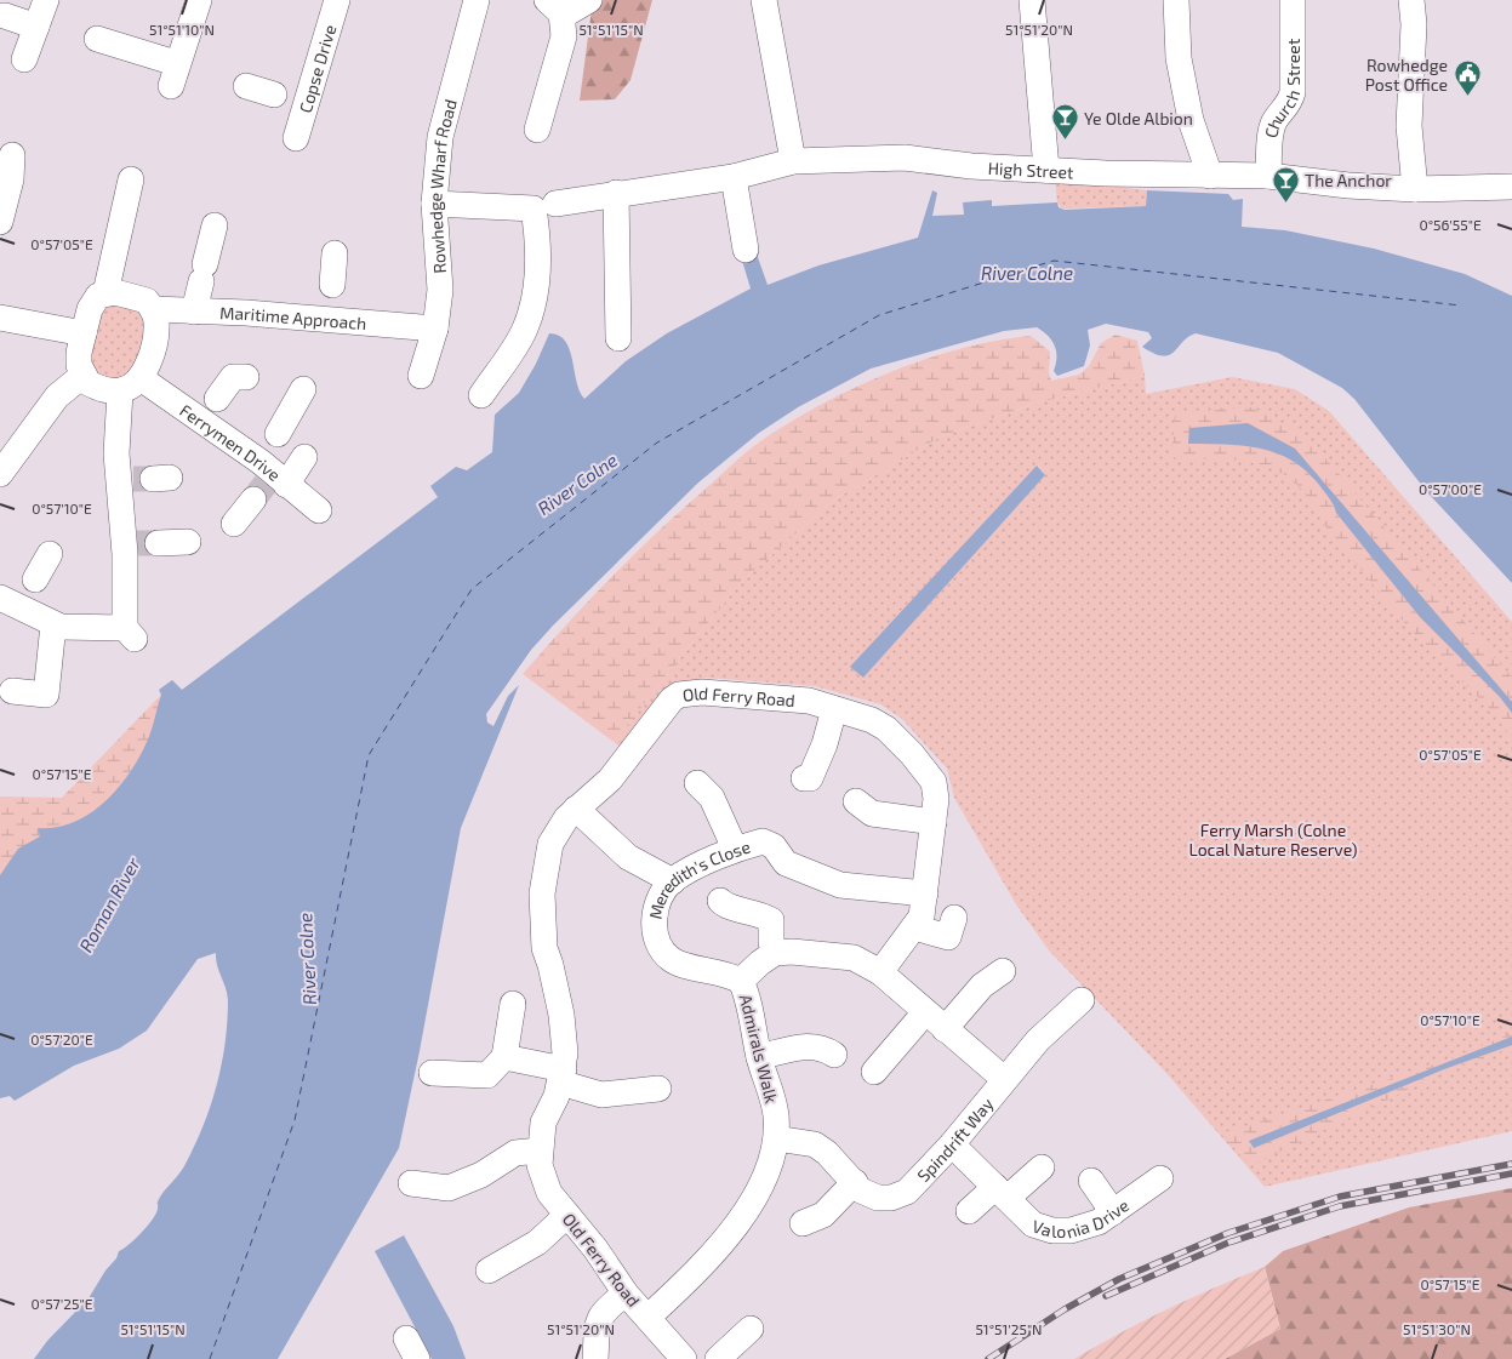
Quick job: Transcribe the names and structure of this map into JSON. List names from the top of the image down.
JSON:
{
  "streets": {
    "street": [
      "Copse Drive",
      "Church Street",
      "High Street",
      "Rowhedge Wharf Road",
      "Maritime Approach",
      "Ferrymen Drive",
      "Old Ferry Road",
      "Meredith's Close",
      "Admirals Walk",
      "Spindrift Way",
      "Valonia Drive"
    ]
  },
  "crossings": [
    ["Church Street", "High Street"],
    ["Rowhedge Wharf Road", "Maritime Approach"],
    ["Maritime Approach", "Ferrymen Drive"],
    ["Old Ferry Road", "Meredith's Close"],
    ["Old Ferry Road", "Admirals Walk"],
    ["Meredith's Close", "Admirals Walk"],
    ["Admirals Walk", "Spindrift Way"],
    ["Spindrift Way", "Valonia Drive"]
  ],
  "water": ["River Colne", "Roman River"],
  "parks": ["Ferry Marsh (Colne Local Nature Reserve)"],
  "places": {
    "public building": ["Rowhedge Post Office"],
    "bar": ["Ye Olde Albion", "The Anchor"]
  },
  "coordinates": [
    "51°51'10\"N",
    "51°51'15\"N",
    "51°51'20\"N",
    "0°56'55\"E",
    "0°57'05\"E",
    "0°57'00\"E",
    "0°57'10\"E",
    "0°57'15\"E",
    "0°57'20\"E",
    "0°57'25\"E",
    "51°51'25\"N",
    "51°51'30\"N"
  ]
}
